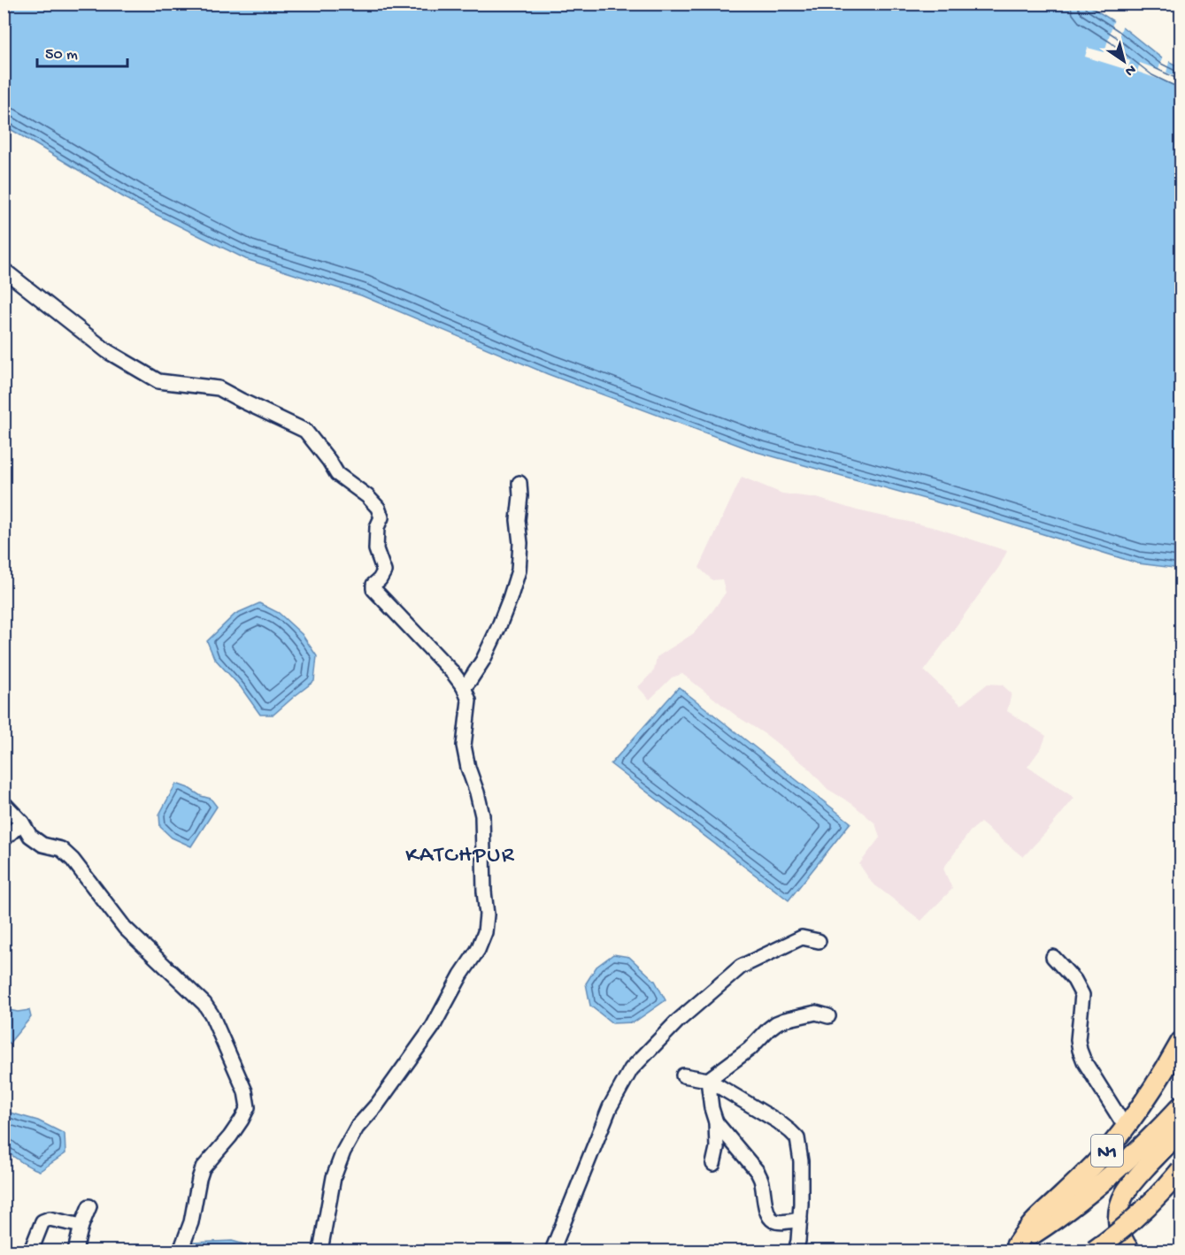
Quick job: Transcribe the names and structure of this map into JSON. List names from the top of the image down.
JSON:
{
  "streets": {
    "highway": ["N1"]
  },
  "districts": ["KATCHPUR"],
  "scale_bar": "50 m",
  "north": "bottom right"
}
